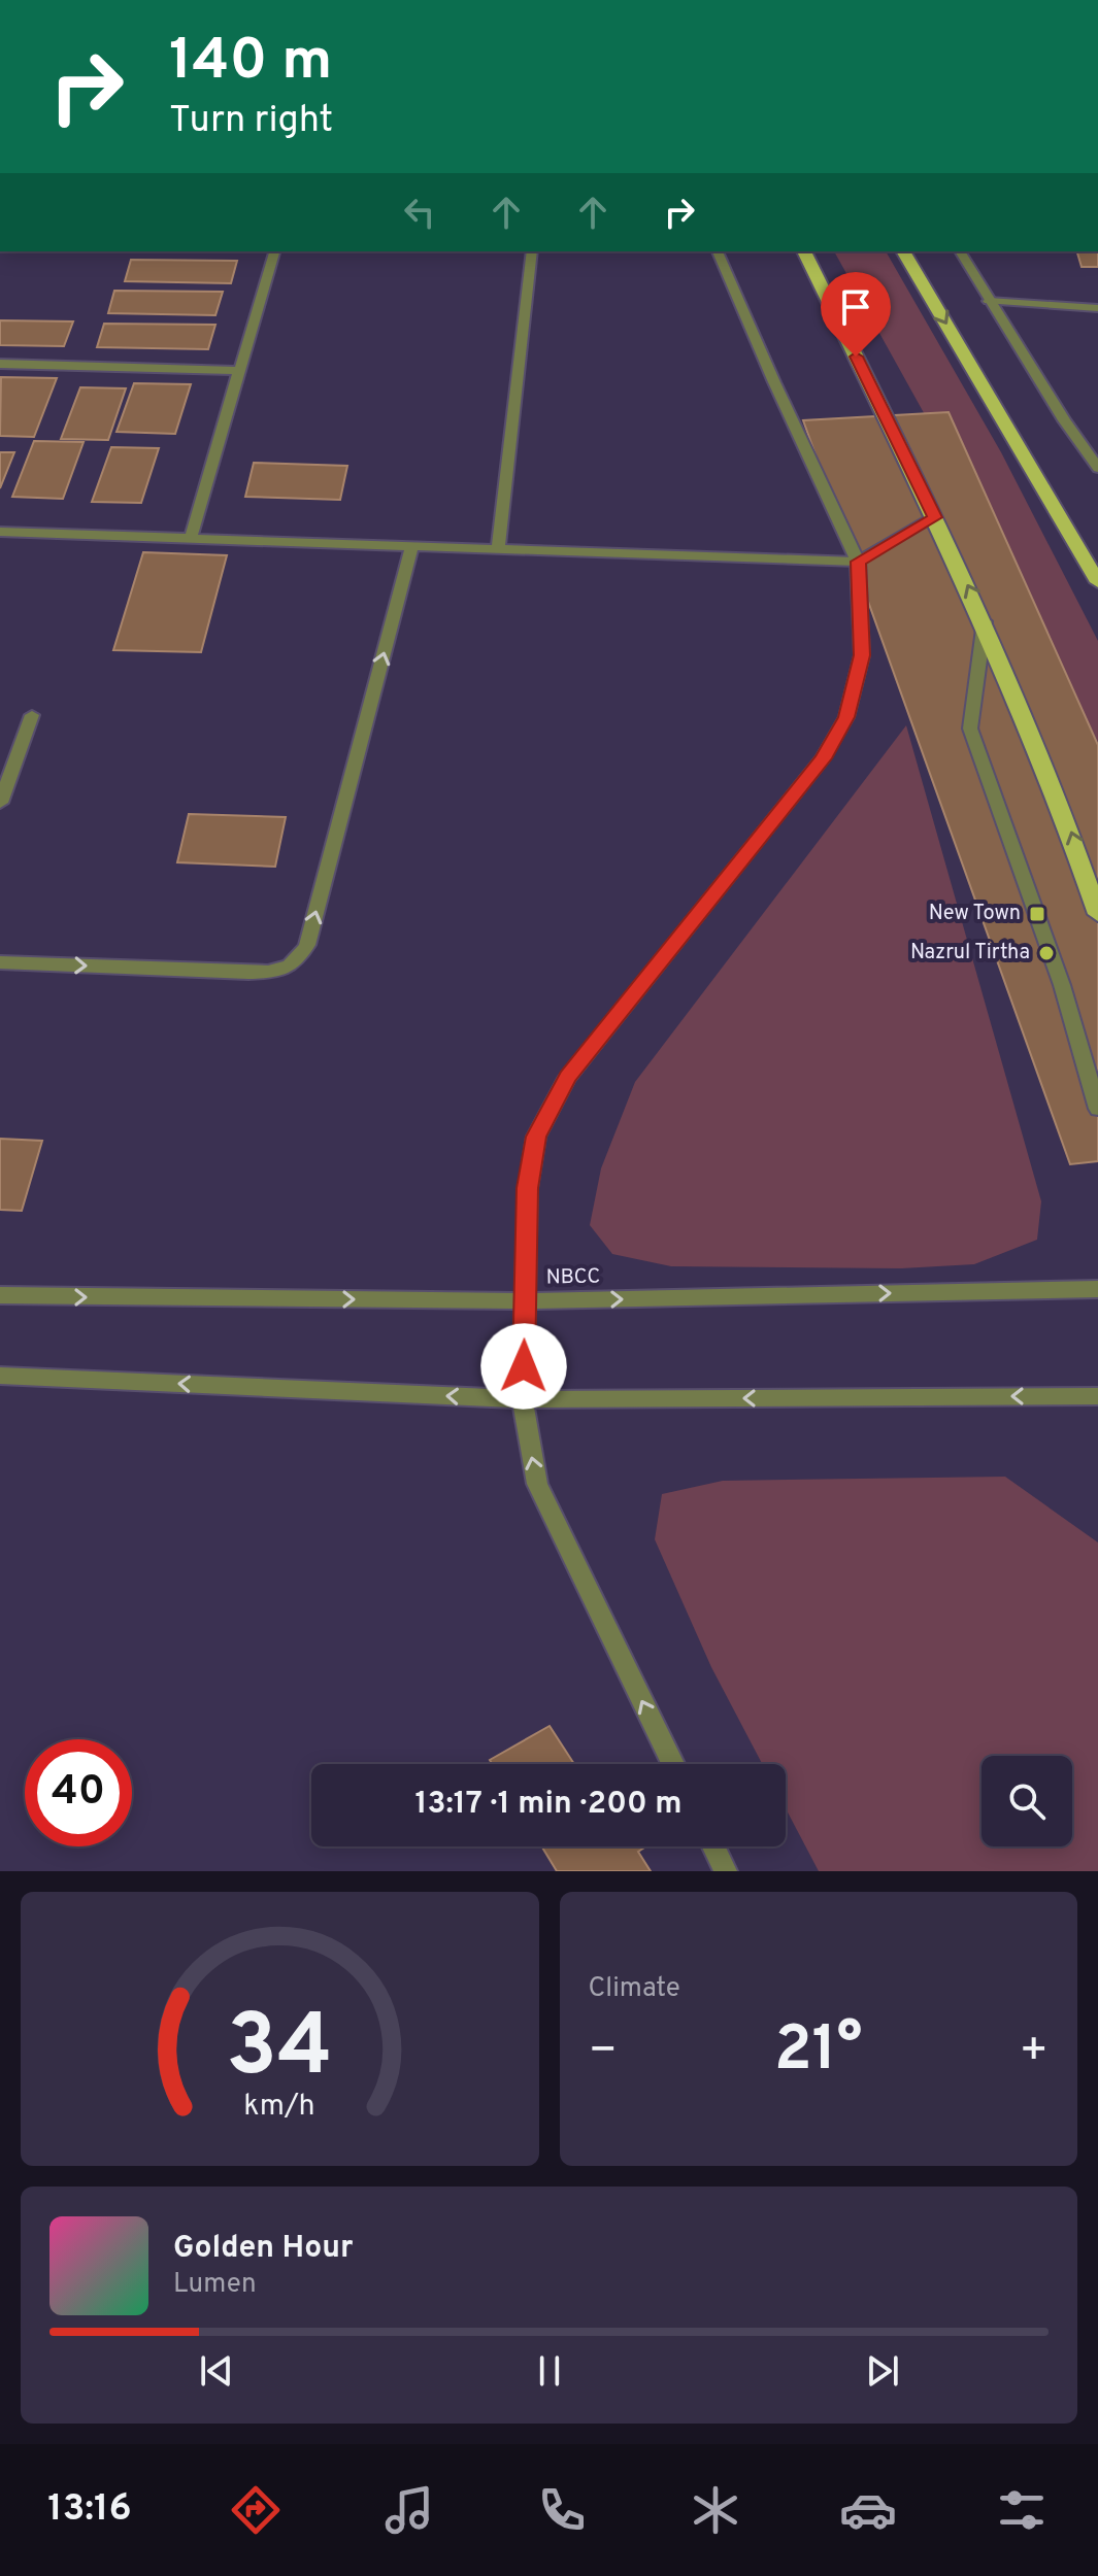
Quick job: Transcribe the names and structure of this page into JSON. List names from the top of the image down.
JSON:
{
  "streets": {
    "street": ["NBCC"]
  },
  "places": {
    "transit": ["New Town"],
    "other": ["Nazrul Tirtha"]
  },
  "page": {
    "turn": ["140 m", "Turn right"],
    "limit": "40",
    "trip": "13:17 · 1 min · 200 m",
    "tile": "Climate",
    "heat": ["−", "21°", "+"],
    "song": ["Golden Hour", "Lumen"],
    "tabs": "13:16",
    "gauge": ["34", "km/h"]
  }
}
